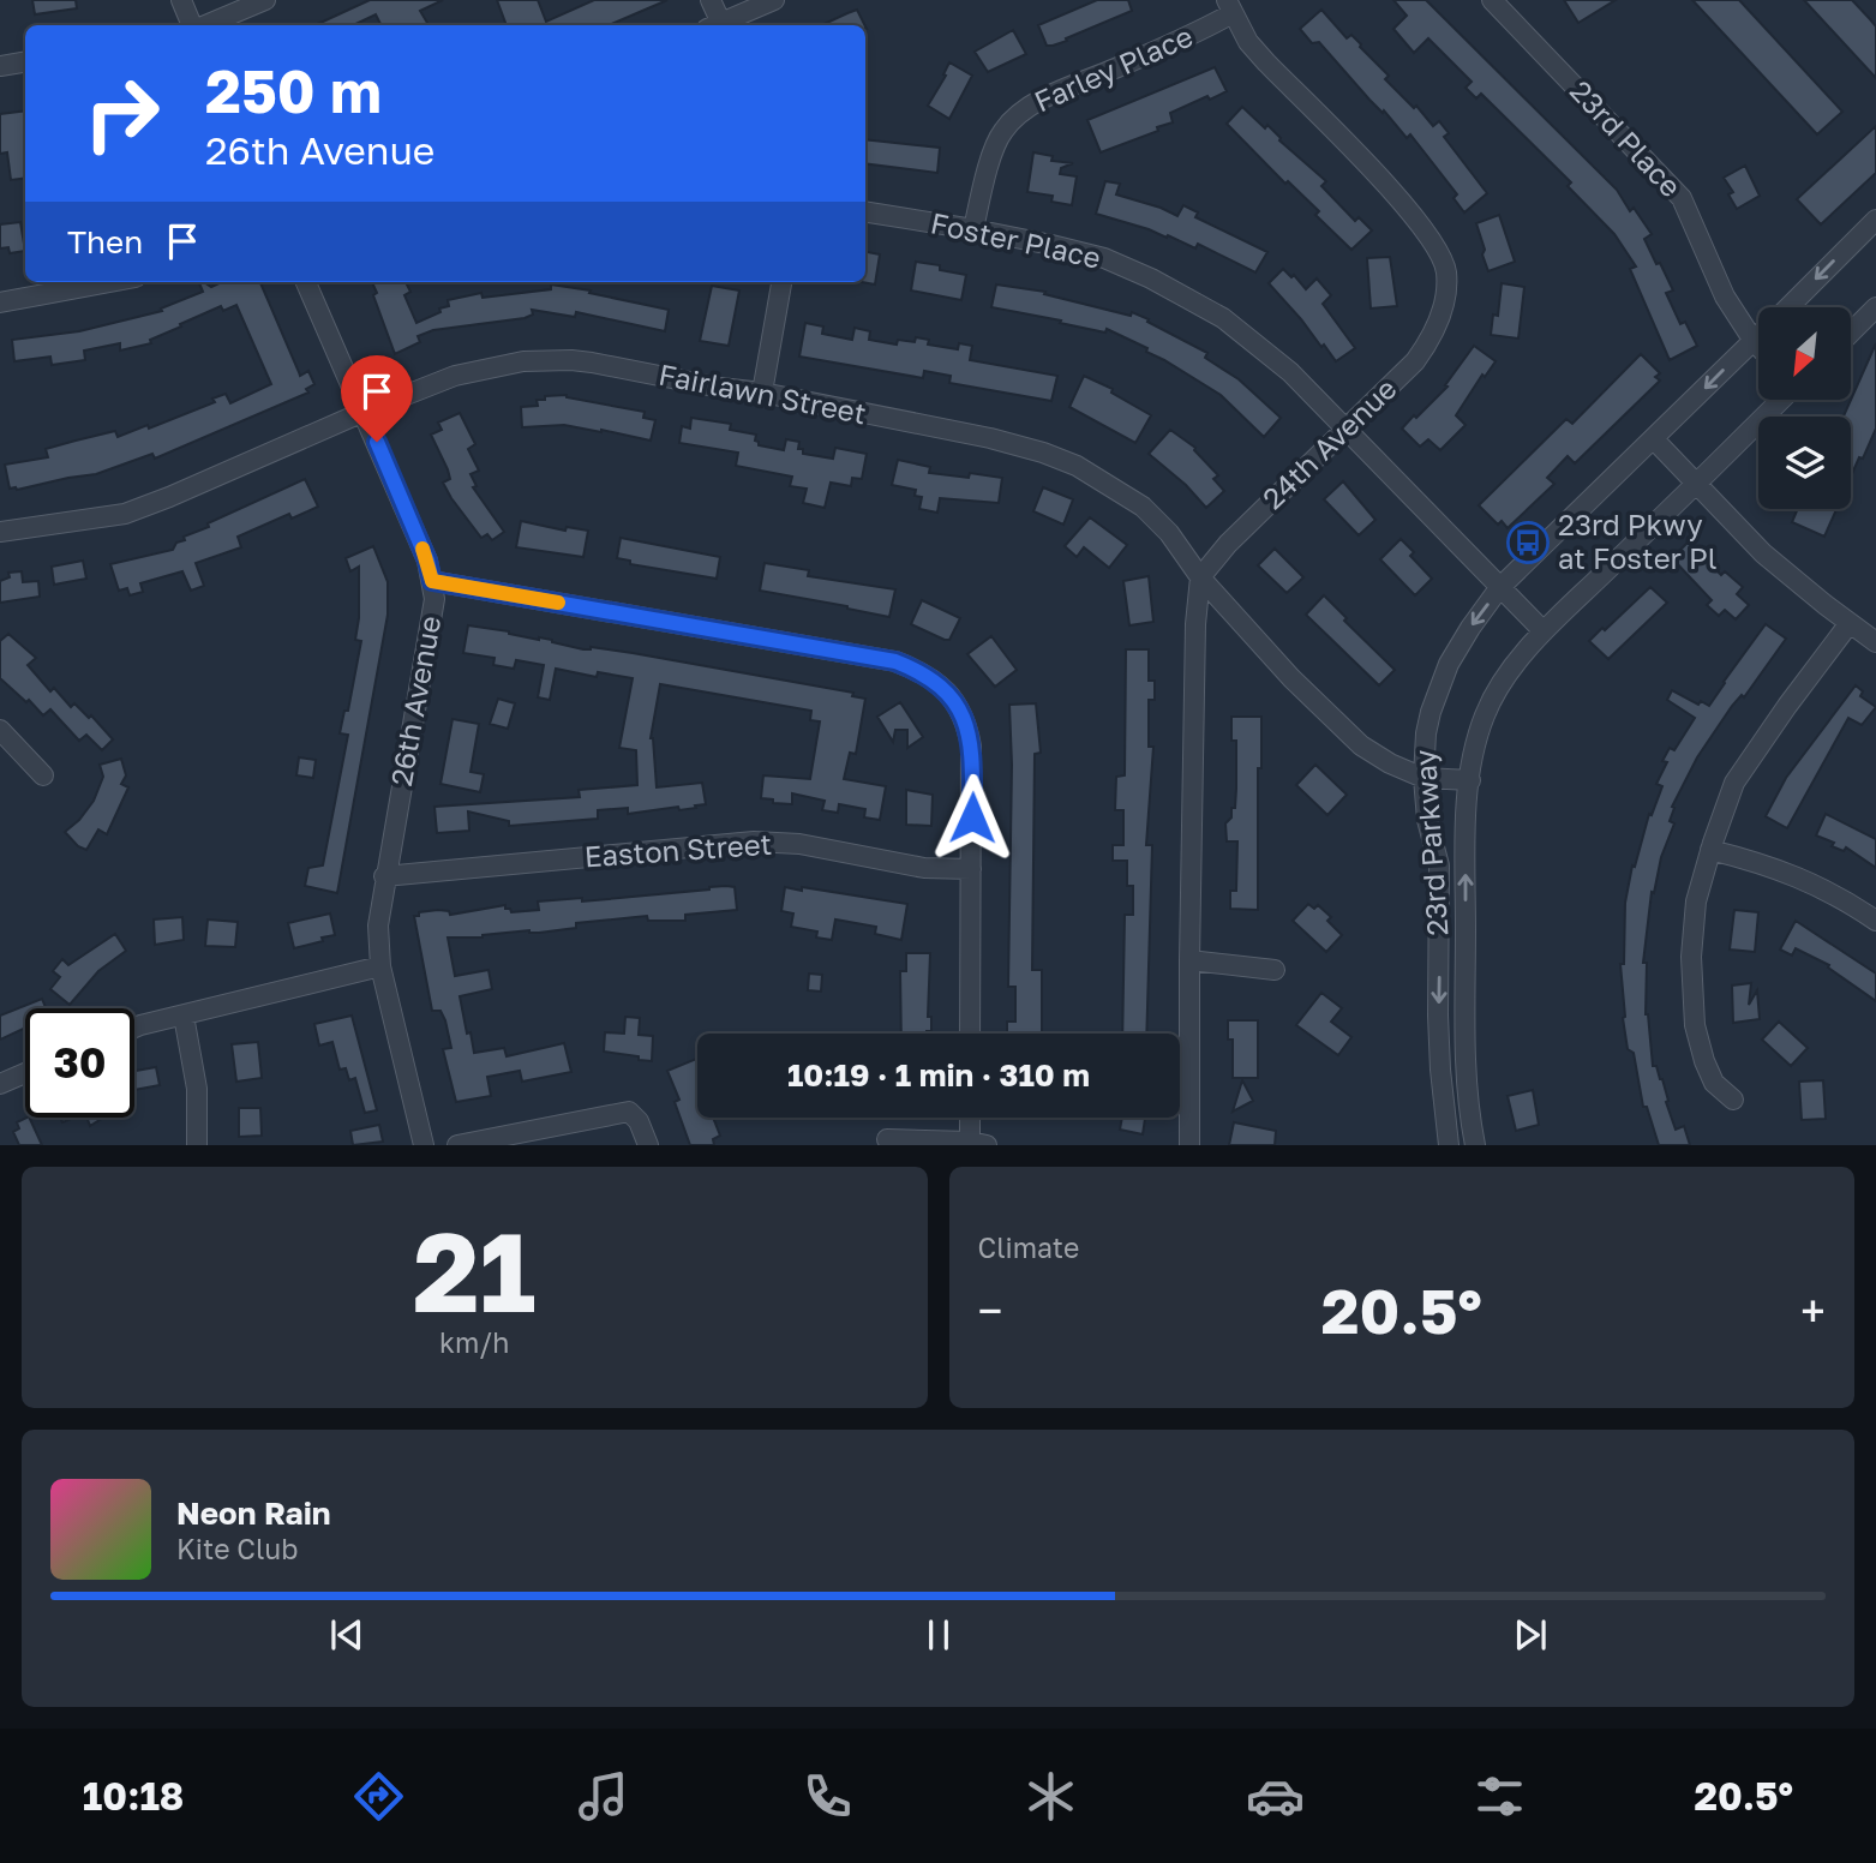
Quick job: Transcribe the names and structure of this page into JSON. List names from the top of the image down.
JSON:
{
  "streets": {
    "street": [
      "Farley Place",
      "23rd Place",
      "Foster Place",
      "Fairlawn Street",
      "24th Avenue",
      "26th Avenue",
      "23rd Parkway",
      "Easton Street"
    ]
  },
  "crossings": [
    ["Farley Place", "Foster Place"],
    ["Farley Place", "24th Avenue"],
    ["23rd Place", "23rd Parkway"],
    ["Foster Place", "24th Avenue"],
    ["Foster Place", "23rd Parkway"],
    ["Fairlawn Street", "24th Avenue"],
    ["Fairlawn Street", "26th Avenue"],
    ["Fairlawn Street", "23rd Parkway"],
    ["26th Avenue", "Easton Street"]
  ],
  "places": {
    "bus stop": ["23rd Pkwy at Foster Pl"]
  },
  "north": "bottom left",
  "page": {
    "turn": ["250 m", "26th Avenue"],
    "then": "Then",
    "limit": "30",
    "trip": "10:19 · 1 min · 310 m",
    "tile": [
      ["21", "km/h"],
      "Climate"
    ],
    "heat": ["−", "20.5°", "+"],
    "song": ["Neon Rain", "Kite Club"],
    "tabs": ["10:18", "20.5°"]
  }
}
